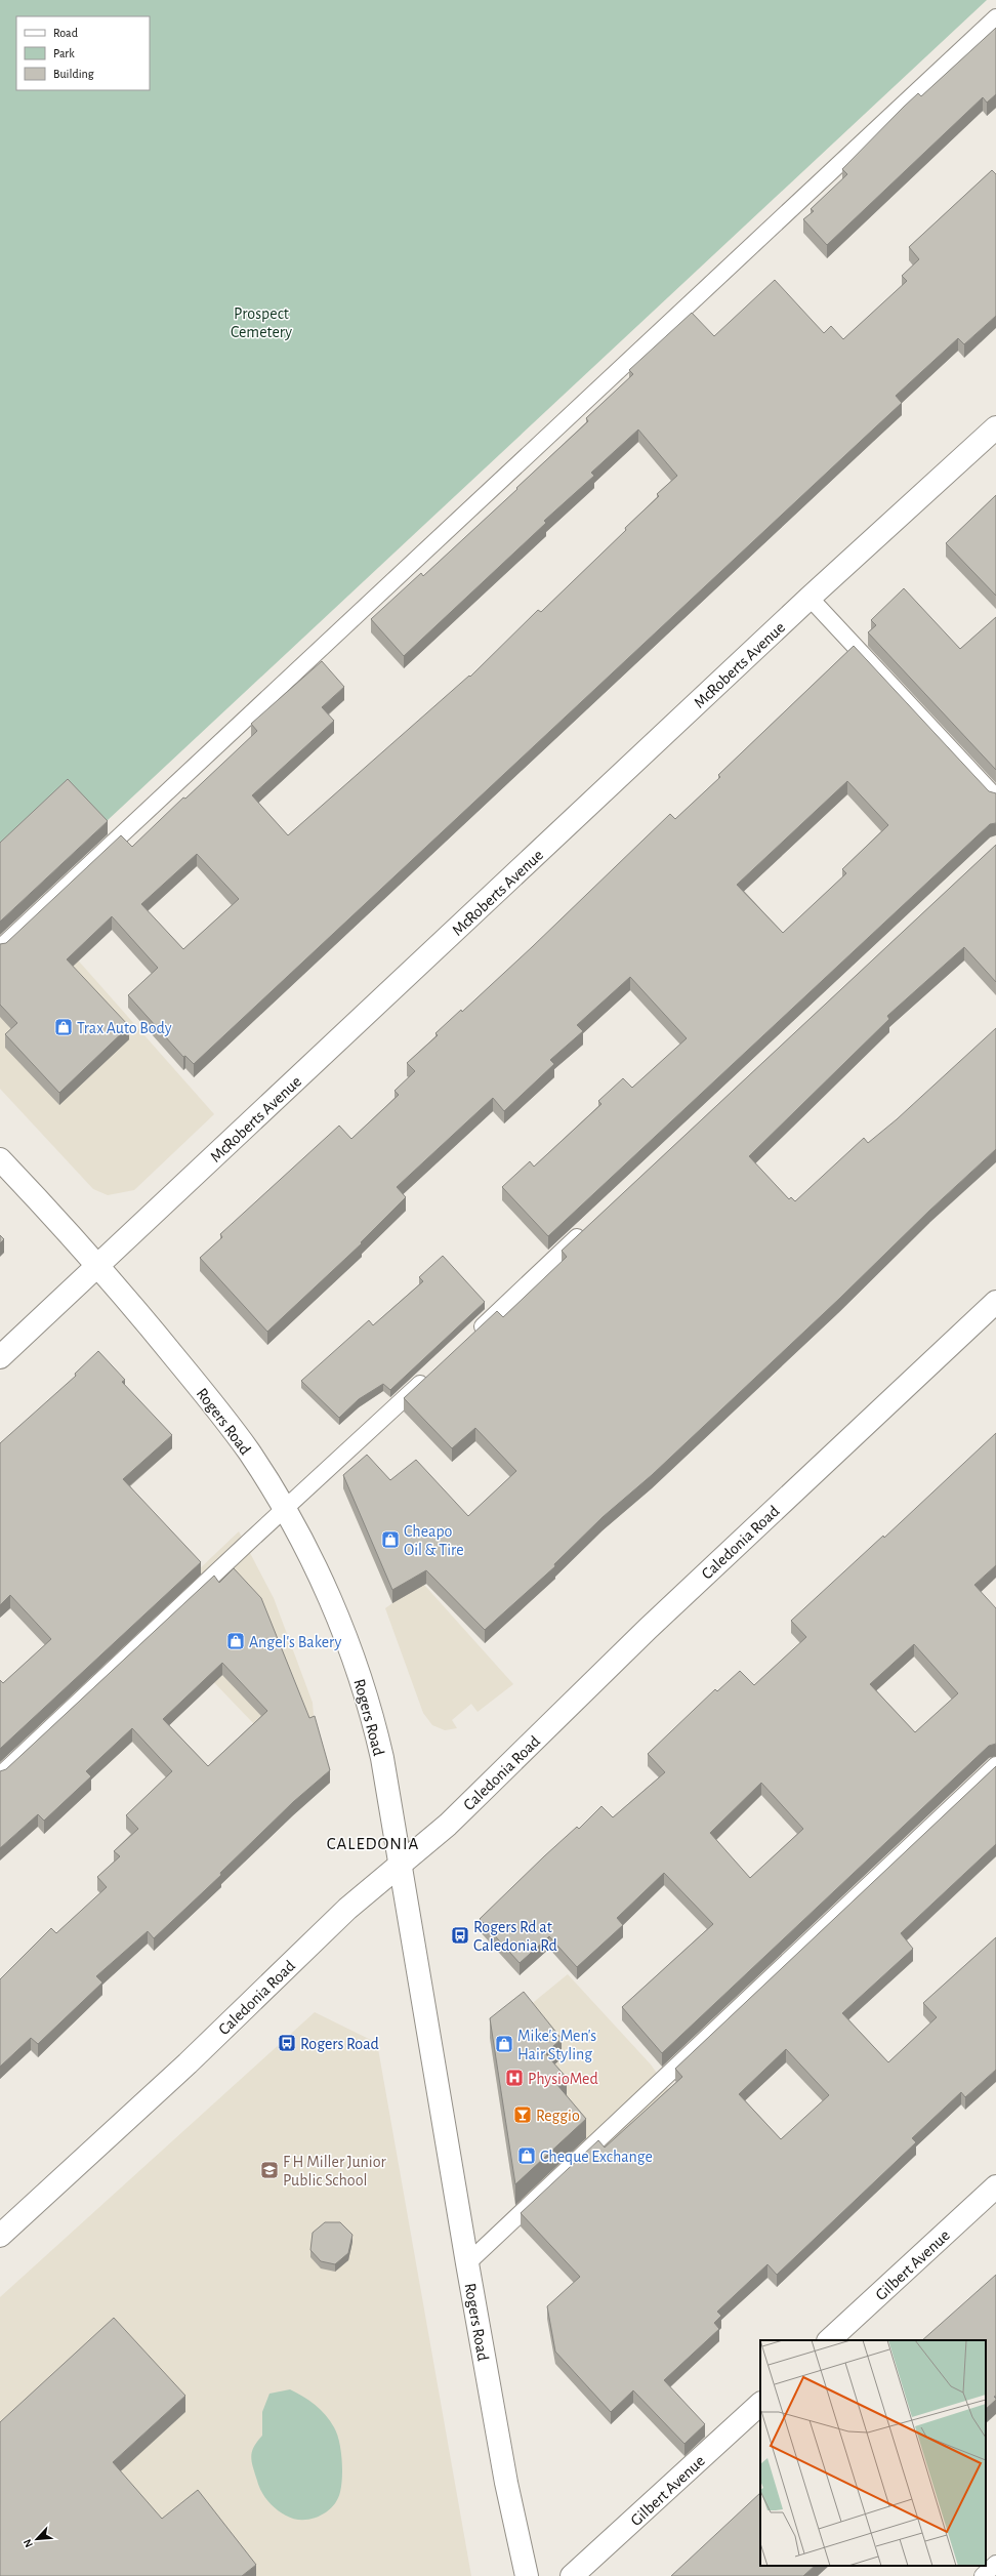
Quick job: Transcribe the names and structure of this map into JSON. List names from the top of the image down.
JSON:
{
  "streets": {
    "street": [
      "McRoberts Avenue",
      "Rogers Road",
      "Caledonia Road",
      "Gilbert Avenue"
    ]
  },
  "crossings": [
    ["McRoberts Avenue", "Rogers Road"],
    ["Rogers Road", "Caledonia Road"]
  ],
  "districts": ["CALEDONIA"],
  "parks": ["Prospect Cemetery"],
  "places": {
    "shop": [
      "Trax Auto Body",
      "Cheapo Oil & Tire",
      "Angel's Bakery",
      "Mike's Men's Hair Styling",
      "Cheque Exchange"
    ],
    "bus stop": ["Rogers Rd at Caledonia Rd", "Rogers Road"],
    "hospital": ["PhysioMed"],
    "bar": ["Reggio"],
    "school or university": ["F H Miller Junior Public School"]
  },
  "legend": ["Road", "Park", "Building"],
  "north": "bottom left"
}
